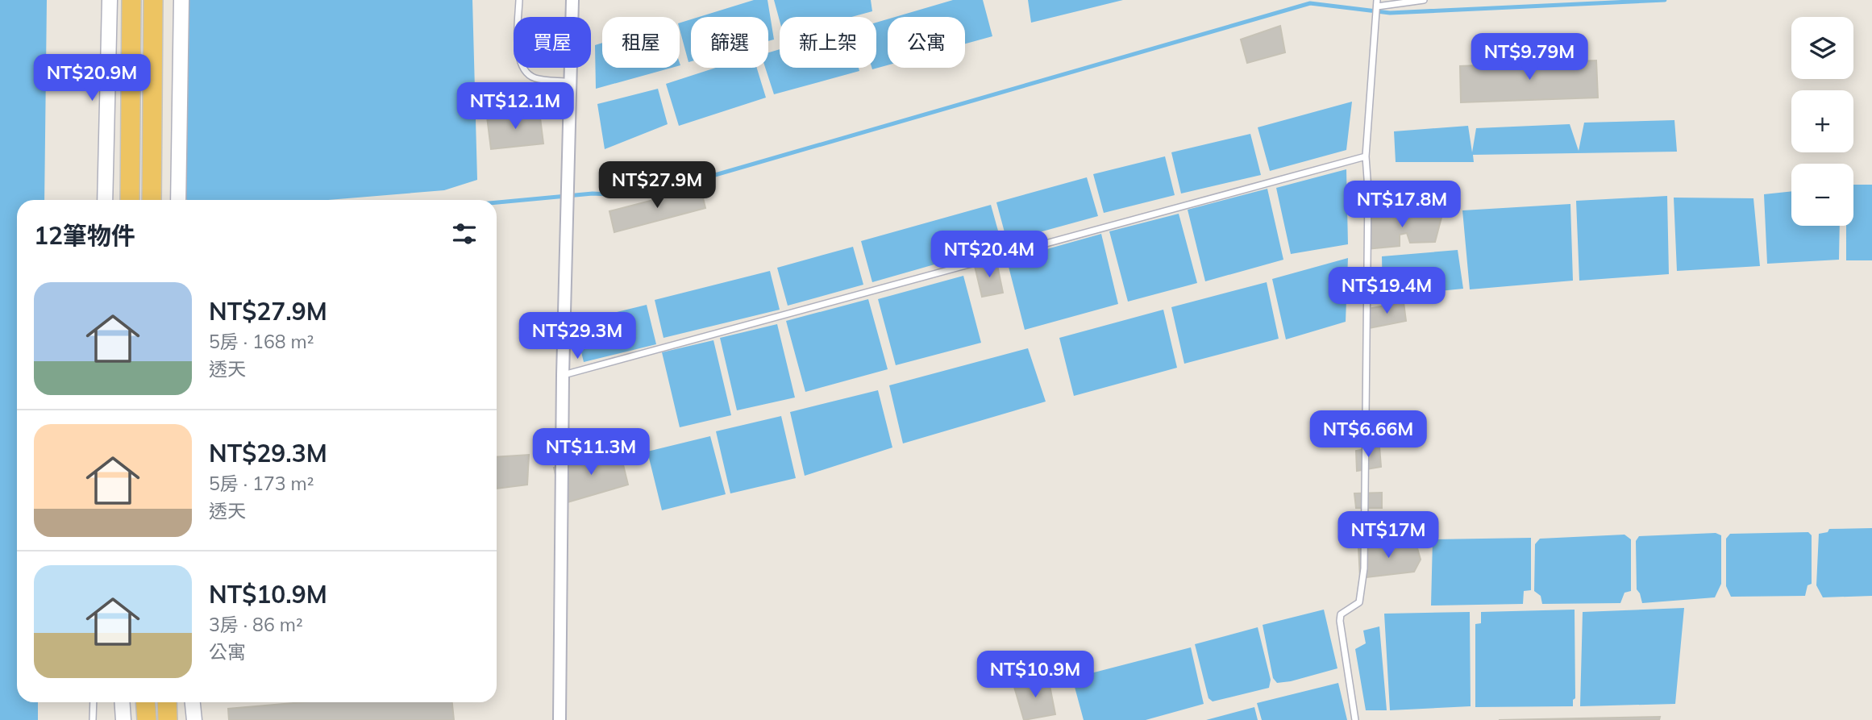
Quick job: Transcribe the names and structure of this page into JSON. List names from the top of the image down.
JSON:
{
  "page": {
    "map_buttons": ["+", "−"],
    "chip": [
      "買屋",
      "租屋",
      "篩選",
      "新上架",
      "公寓"
    ],
    "price": [
      "NT$9.79M",
      "NT$20.9M",
      "NT$12.1M",
      "NT$27.9M",
      "NT$17.8M",
      "NT$20.4M",
      "NT$19.4M",
      "NT$29.3M",
      "NT$6.66M",
      "NT$11.3M",
      "NT$17M",
      "NT$10.9M"
    ],
    "heading": "12筆物件",
    "list": [
      {
        "name": "NT$27.9M",
        "note": "5房 · 168 m² · 透天"
      },
      {
        "name": "NT$29.3M",
        "note": "5房 · 173 m² · 透天"
      },
      {
        "name": "NT$10.9M",
        "note": "3房 · 86 m² · 公寓"
      }
    ]
  }
}
